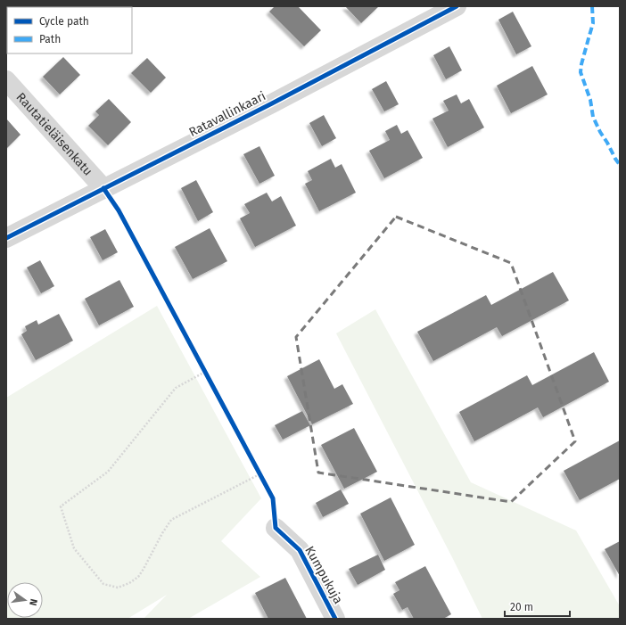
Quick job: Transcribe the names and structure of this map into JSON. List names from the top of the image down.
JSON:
{
  "streets": {
    "street": ["Ratavallinkaari", "Rautatieläisenkatu", "Kumpukuja"]
  },
  "crossings": [
    ["Ratavallinkaari", "Rautatieläisenkatu"]
  ],
  "legend": ["Cycle path", "Path"],
  "scale_bar": "20 m",
  "north": "right"
}
